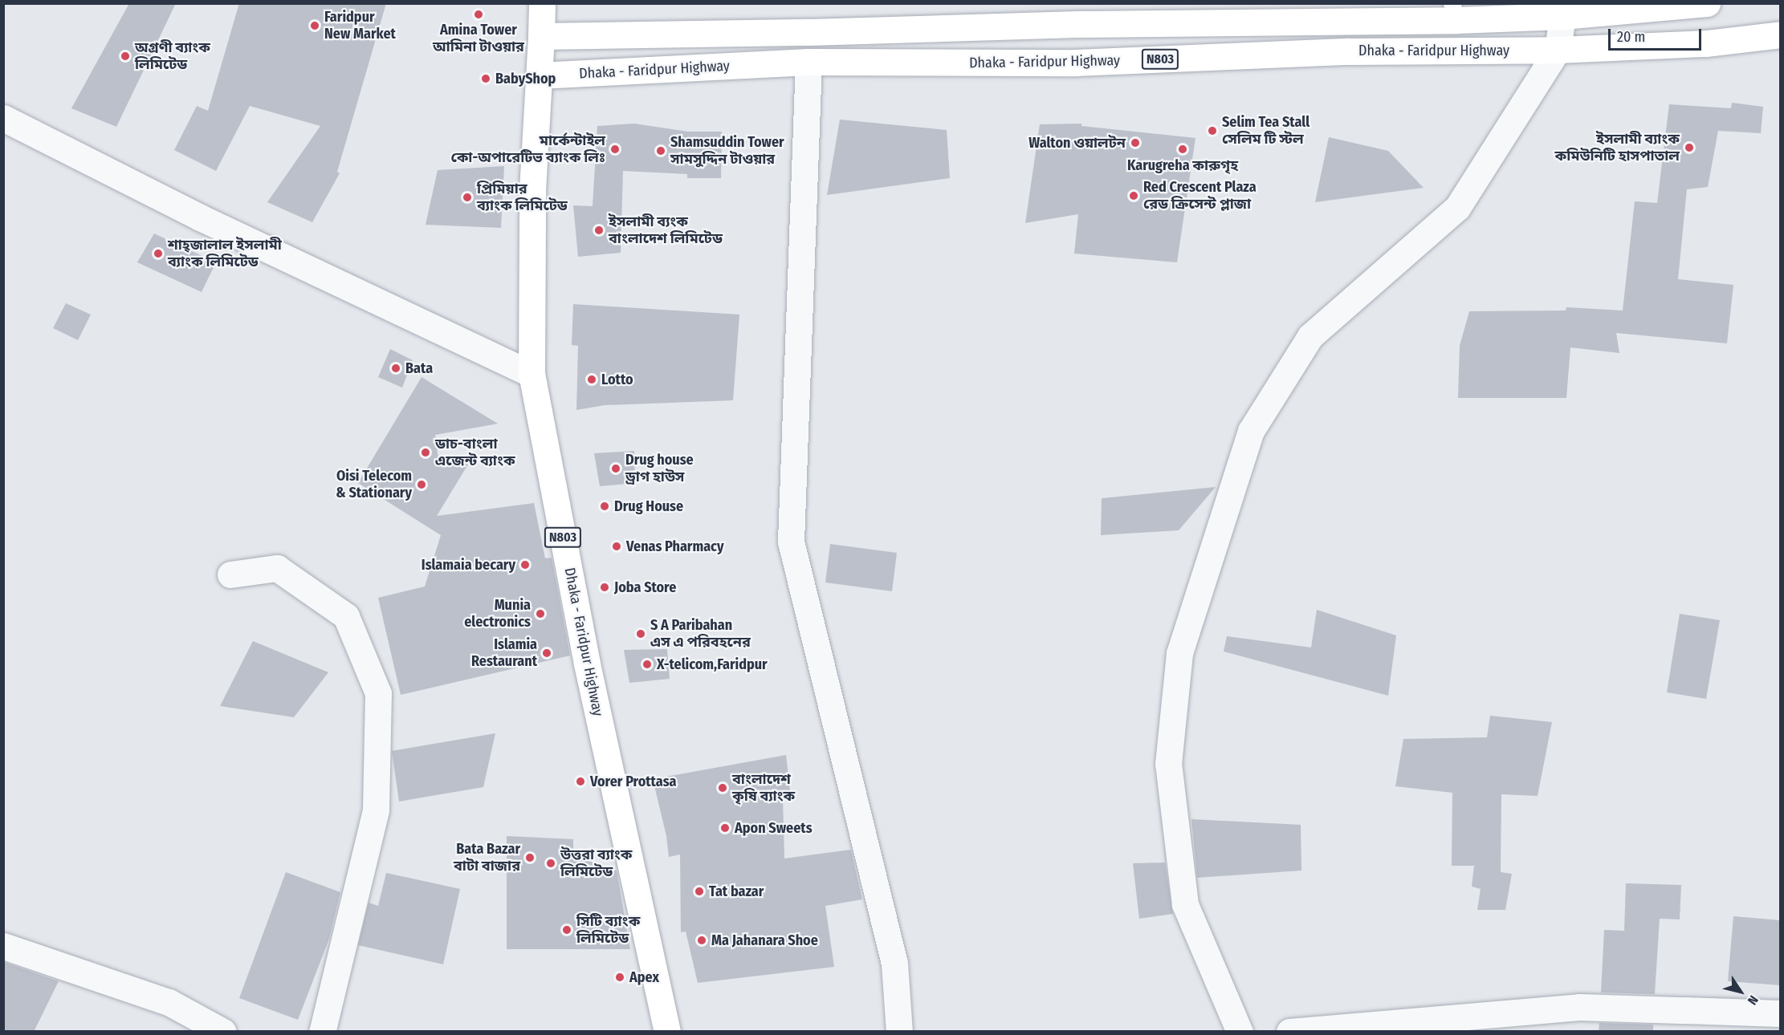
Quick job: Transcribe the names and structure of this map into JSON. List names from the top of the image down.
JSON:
{
  "streets": {
    "main road": ["Dhaka - Faridpur Highway", "N803"]
  },
  "places": [
    "Amina Tower আমিনা টাওয়ার",
    "Faridpur New Market",
    "অগ্রণী ব্যাংক লিমিটেড",
    "BabyShop",
    "Selim Tea Stall সেলিম টি স্টল",
    "Walton ওয়ালটন",
    "ইসলামী ব্যাংক কমিউনিটি হাসপাতাল",
    "মার্কেন্টাইল কো-অপারেটিভ ব্যাংক লিঃ",
    "Karugreha কারুগৃহ",
    "Shamsuddin Tower সামসুদ্দিন টাওয়ার",
    "Red Crescent Plaza রেড ক্রিসেন্ট প্লাজা",
    "প্রিমিয়ার ব্যাংক লিমিটেড",
    "ইসলামী ব্যংক বাংলাদেশ লিমিটেড",
    "শাহ্জালাল ইসলামী ব্যাংক লিমিটেড",
    "Bata",
    "Lotto",
    "ডাচ-বাংলা এজেন্ট ব্যাংক",
    "Drug house ড্রাগ হাউস",
    "Oisi Telecom & Stationary",
    "Drug House",
    "Venas Pharmacy",
    "Islamaia becary",
    "Joba Store",
    "Munia electronics",
    "S A Paribahan এস এ পরিবহনের",
    "Islamia Restaurant",
    "X-telicom,Faridpur",
    "Vorer Prottasa",
    "বাংলাদেশ কৃষি ব্যাংক",
    "Apon Sweets",
    "Bata Bazar বাটা বাজার",
    "উত্তরা ব্যাংক লিমিটেড",
    "Tat bazar",
    "সিটি ব্যাংক লিমিটেড",
    "Ma Jahanara Shoe",
    "Apex"
  ],
  "scale_bar": "20 m",
  "north": "bottom right"
}
